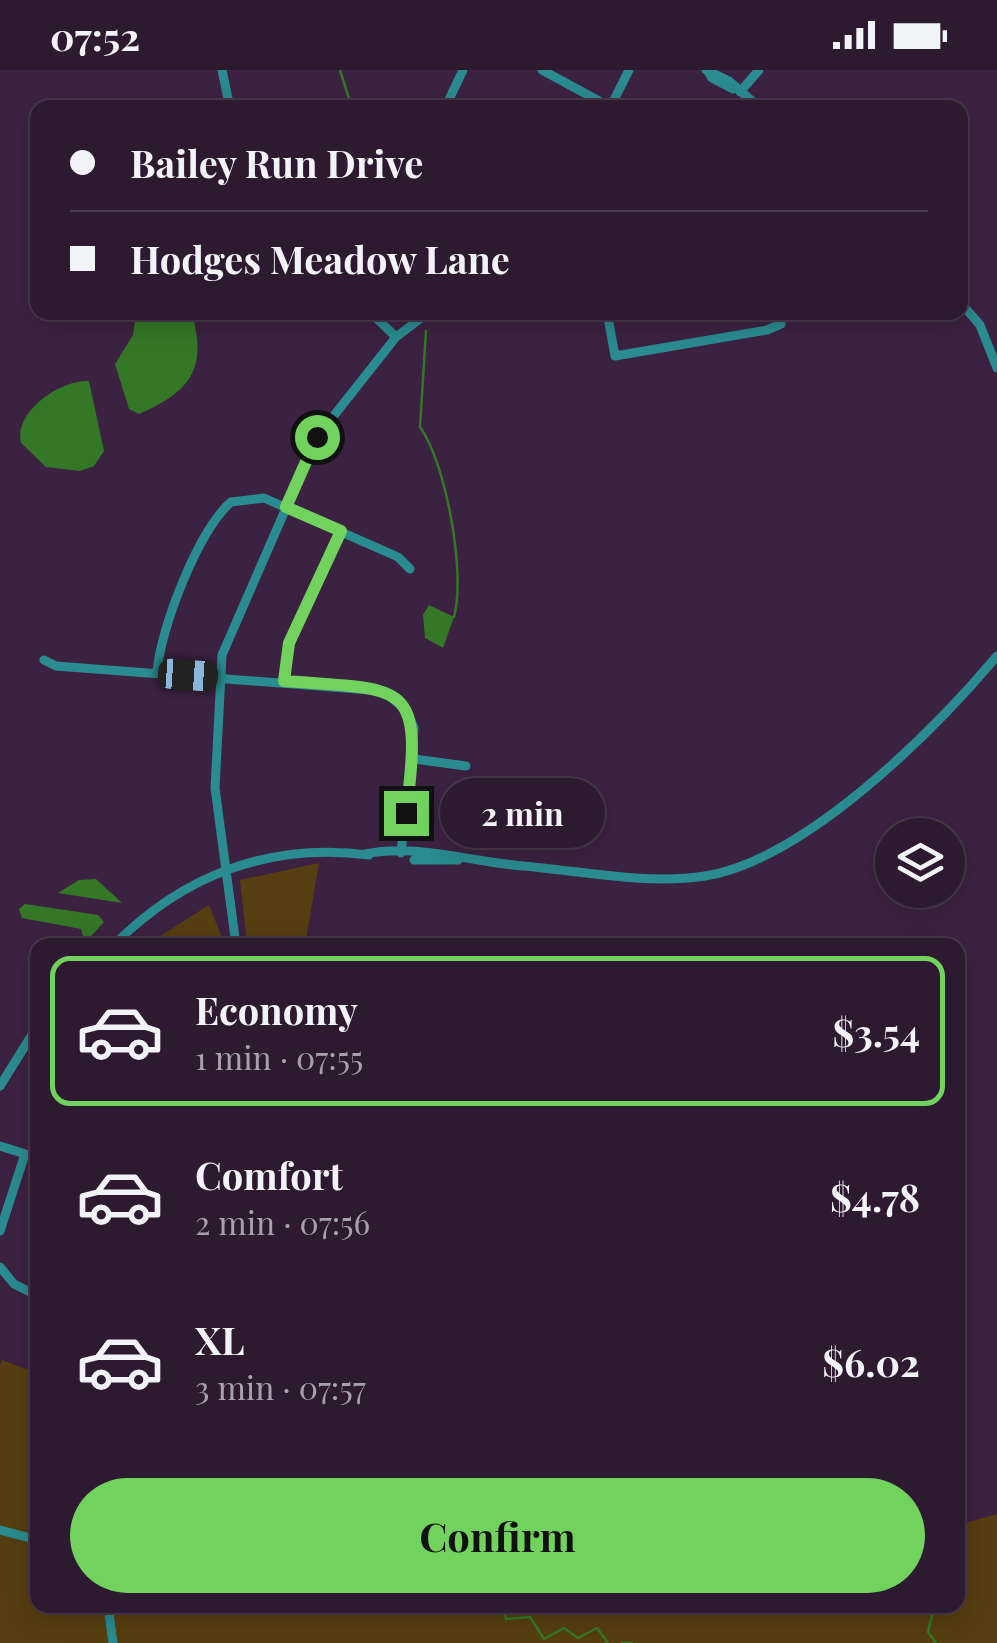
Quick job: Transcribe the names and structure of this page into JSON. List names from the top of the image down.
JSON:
{
  "page": {
    "status": "07:52",
    "banner": ["Bailey Run Drive", "Hodges Meadow Lane"],
    "bubble": "2 min",
    "list": [
      {
        "name": "Economy",
        "note": "1 min · 07:55",
        "value": "$3.54"
      },
      {
        "name": "Comfort",
        "note": "2 min · 07:56",
        "value": "$4.78"
      },
      {
        "name": "XL",
        "note": "3 min · 07:57",
        "value": "$6.02"
      }
    ],
    "buttons": "Confirm"
  }
}
